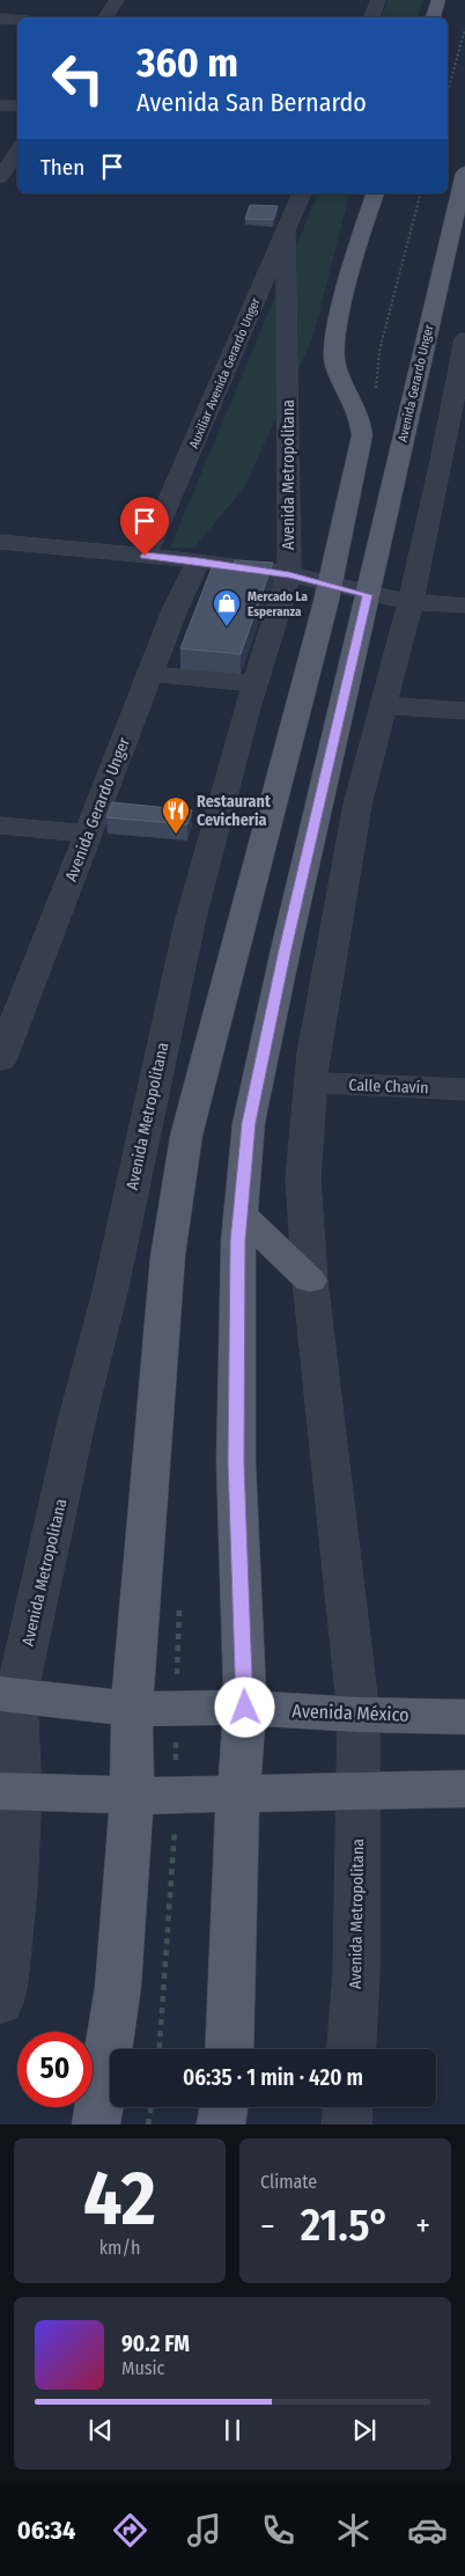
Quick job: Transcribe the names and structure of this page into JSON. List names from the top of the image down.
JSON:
{
  "streets": {
    "main road": ["Avenida Gerardo Unger", "Avenida México"],
    "street": ["Auxiliar Avenida Gerardo Unger", "Avenida Metropolitana", "Calle Chavín"]
  },
  "crossings": [
    ["Auxiliar Avenida Gerardo Unger", "Avenida Metropolitana"],
    ["Avenida Metropolitana", "Calle Chavín"],
    ["Avenida Metropolitana", "Avenida México"]
  ],
  "places": {
    "shop": ["Mercado La Esperanza"],
    "restaurant": ["Restaurant Cevicheria"]
  },
  "page": {
    "turn": ["360 m", "Avenida San Bernardo"],
    "then": "Then",
    "limit": "50",
    "trip": "06:35 · 1 min · 420 m",
    "tile": [
      ["42", "km/h"],
      "Climate"
    ],
    "heat": ["−", "21.5°", "+"],
    "song": ["90.2 FM", "Music"],
    "tabs": "06:34"
  }
}
